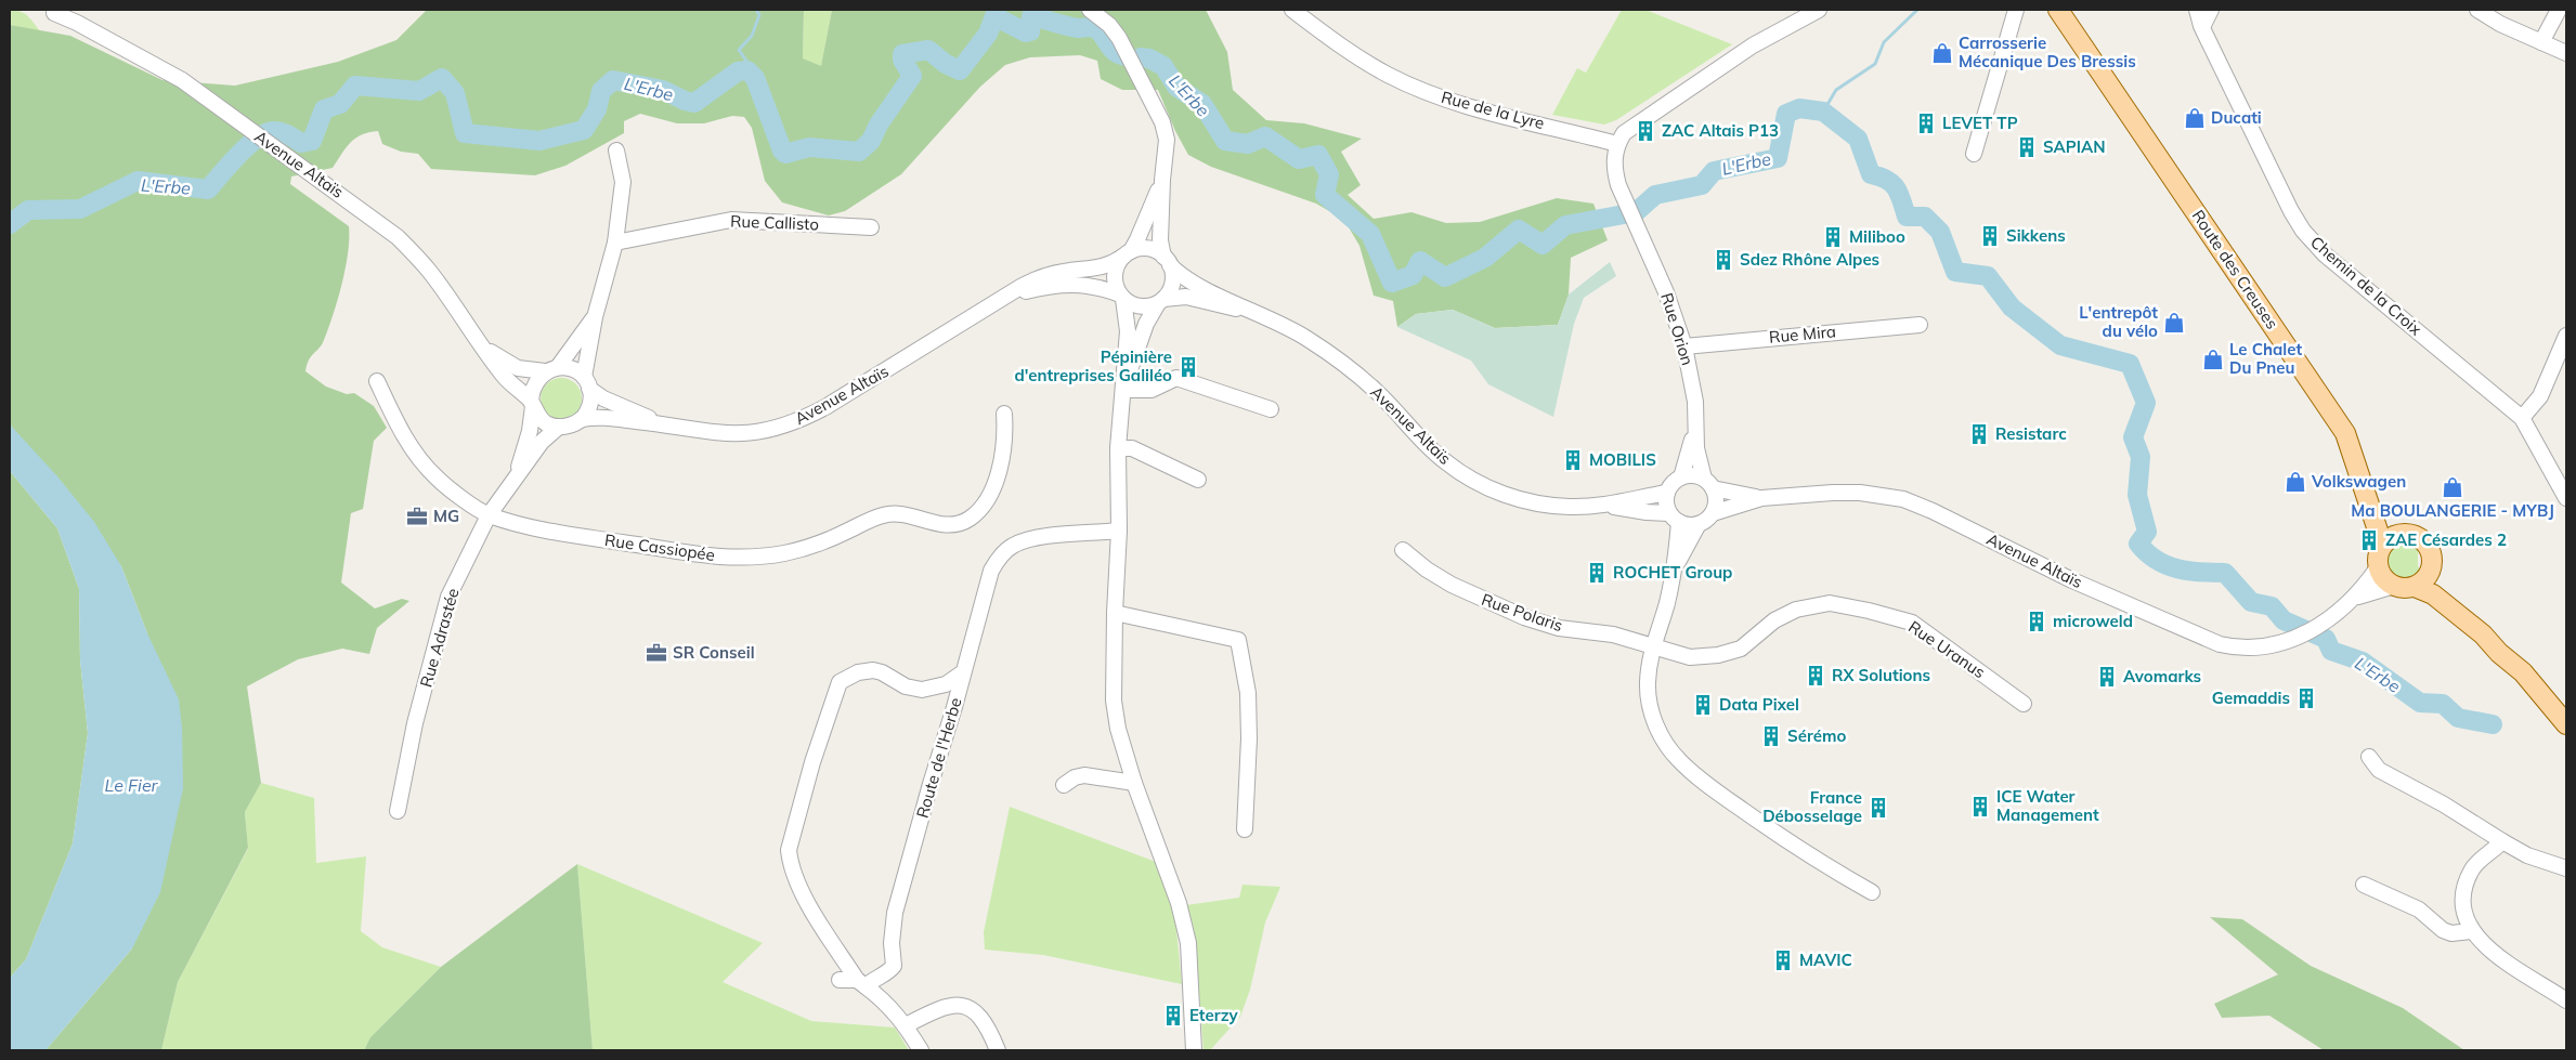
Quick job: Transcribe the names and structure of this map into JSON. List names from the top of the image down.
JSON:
{
  "streets": {
    "main road": ["Route des Creuses"],
    "street": [
      "Rue de la Lyre",
      "Avenue Altaïs",
      "Rue Callisto",
      "Chemin de la Croix",
      "Rue Orion",
      "Rue Mira",
      "Rue Cassiopée",
      "Rue Polaris",
      "Rue Adrastée",
      "Rue Uranus",
      "Route de l'Herbe"
    ]
  },
  "crossings": [
    ["Rue de la Lyre", "Rue Orion"],
    ["Avenue Altaïs", "Rue Orion"],
    ["Avenue Altaïs", "Rue Adrastée"],
    ["Rue Orion", "Rue Mira"],
    ["Rue Cassiopée", "Rue Adrastée"],
    ["Rue Polaris", "Rue Uranus"]
  ],
  "water": ["L'Erbe", "Le Fier"],
  "places": {
    "shop": [
      "Carrosserie Mécanique Des Bressis",
      "Ducati",
      "L'entrepôt du vélo",
      "Le Chalet Du Pneu",
      "Volkswagen",
      "Ma BOULANGERIE - MYBJ"
    ],
    "building": [
      "LEVET TP",
      "ZAC Altais P13",
      "SAPIAN",
      "Sikkens",
      "Miliboo",
      "Sdez Rhône Alpes",
      "Pépinière d'entreprises Galiléo",
      "Resistarc",
      "MOBILIS",
      "ZAE Césardes 2",
      "ROCHET Group",
      "microweld",
      "RX Solutions",
      "Avomarks",
      "Gemaddis",
      "Data Pixel",
      "Sérémo",
      "ICE Water Management",
      "France Débosselage",
      "MAVIC",
      "Eterzy"
    ],
    "office": ["MG", "SR Conseil"]
  }
}
